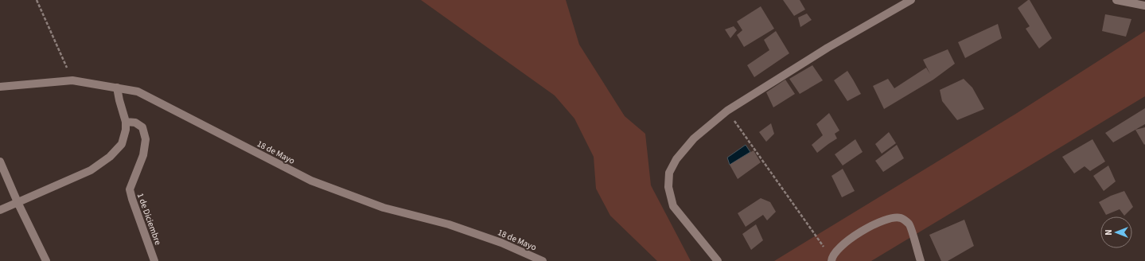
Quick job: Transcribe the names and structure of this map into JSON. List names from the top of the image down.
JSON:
{
  "streets": {
    "street": ["18 de Mayo", "1 de Diciembre"]
  },
  "north": "left"
}
